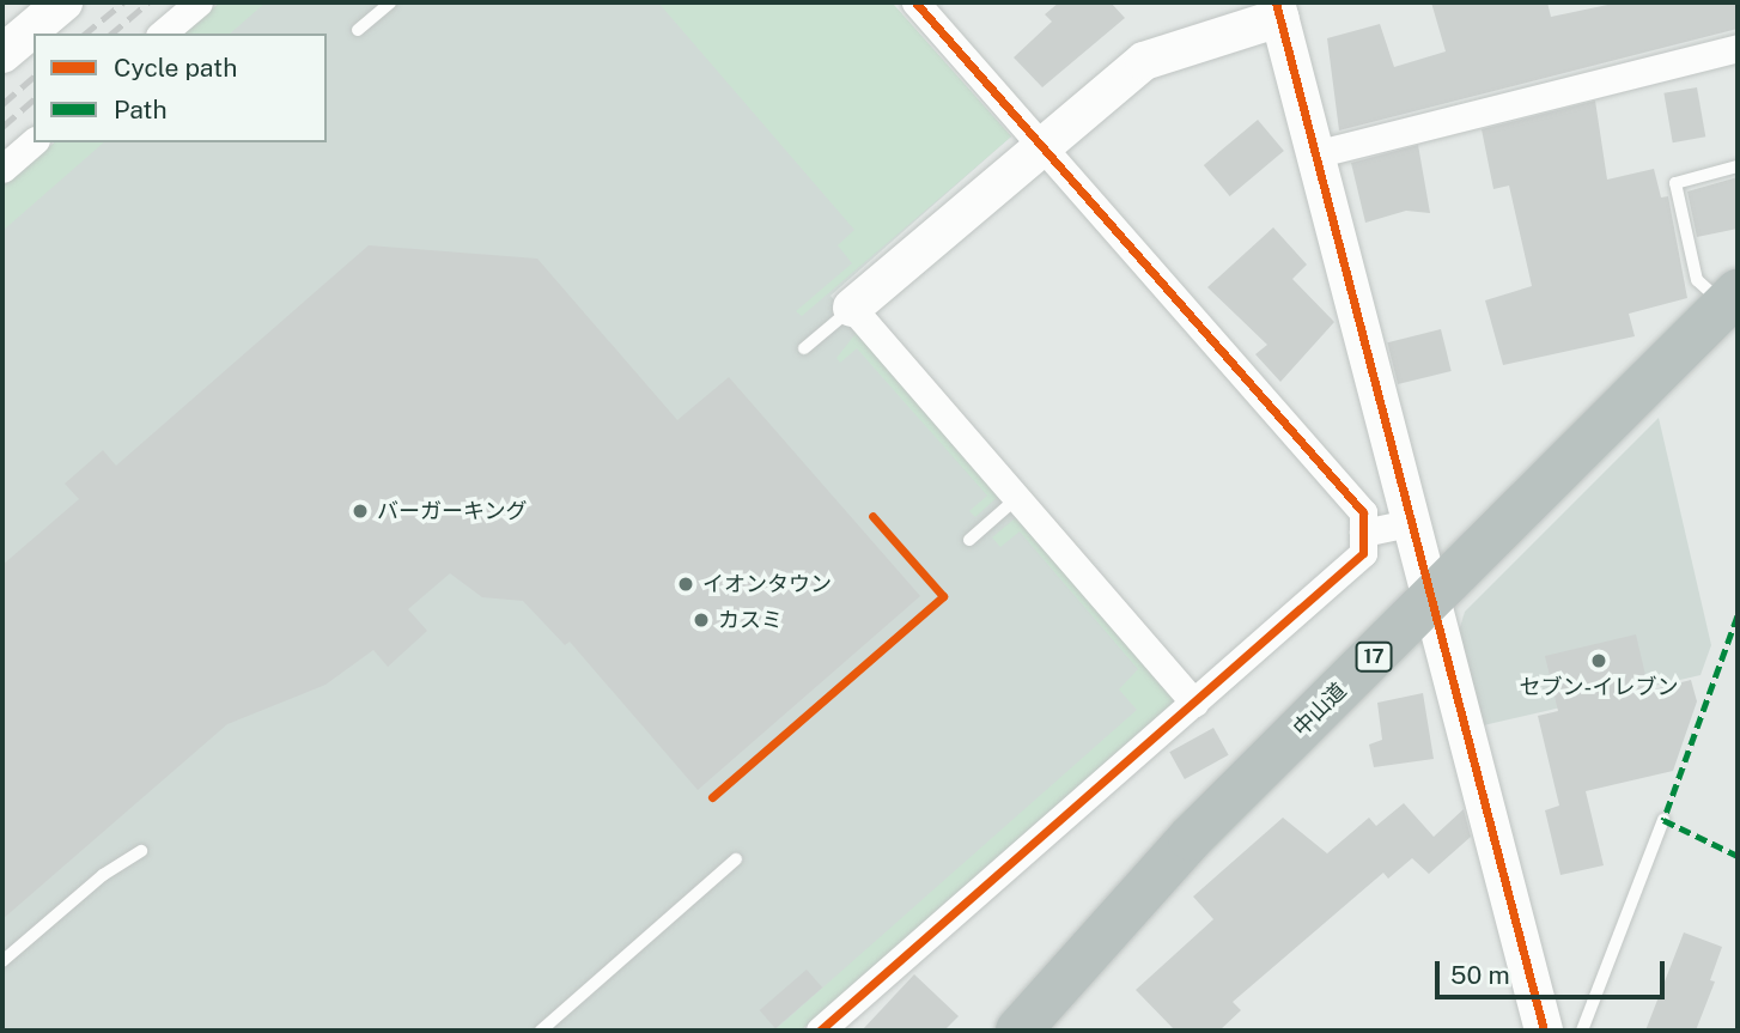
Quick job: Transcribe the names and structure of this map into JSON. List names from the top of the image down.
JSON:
{
  "streets": {
    "highway": ["17", "中山道"]
  },
  "places": [
    "バーガーキング",
    "イオンタウン",
    "カスミ",
    "セブン-イレブン"
  ],
  "legend": ["Cycle path", "Path"],
  "scale_bar": "50 m"
}
